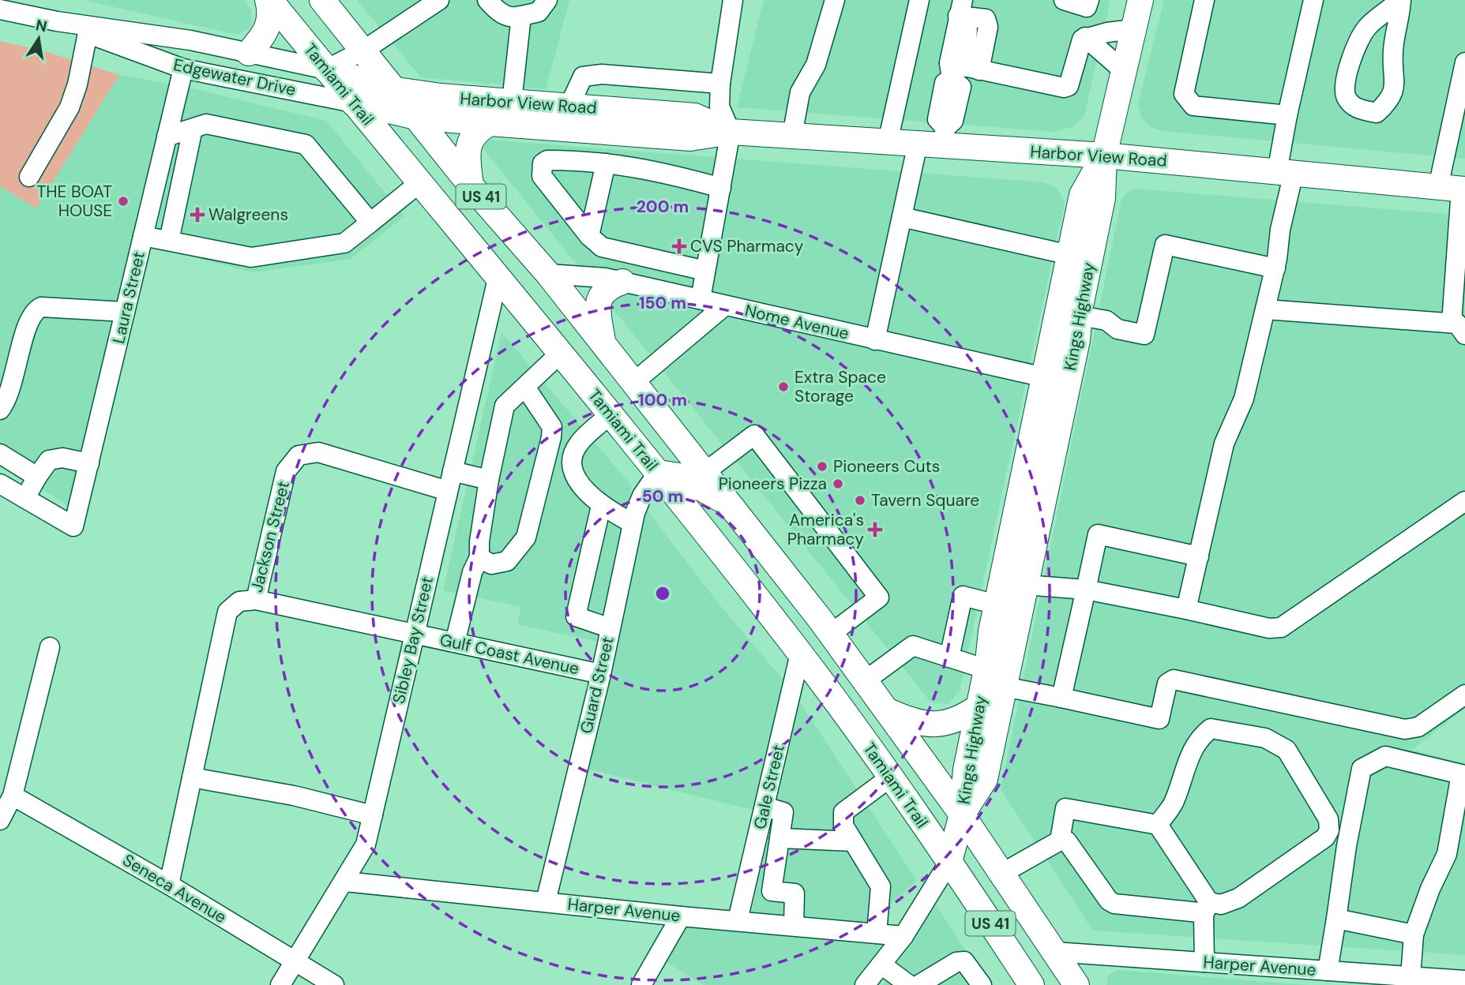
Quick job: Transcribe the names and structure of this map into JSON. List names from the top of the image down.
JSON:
{
  "streets": {
    "main road": [
      "Tamiami Trail",
      "Harbor View Road",
      "US 41",
      "Kings Highway"
    ],
    "street": [
      "Edgewater Drive",
      "Laura Street",
      "Nome Avenue",
      "Jackson Street",
      "Sibley Bay Street",
      "Gulf Coast Avenue",
      "Guard Street",
      "Gale Street",
      "Seneca Avenue",
      "Harper Avenue"
    ]
  },
  "crossings": [
    ["Edgewater Drive", "Tamiami Trail"],
    ["Edgewater Drive", "Harbor View Road"],
    ["Edgewater Drive", "Laura Street"],
    ["Tamiami Trail", "Harbor View Road"],
    ["Tamiami Trail", "Sibley Bay Street"],
    ["Tamiami Trail", "Guard Street"],
    ["Tamiami Trail", "Gale Street"],
    ["Harbor View Road", "US 41"],
    ["Harbor View Road", "Kings Highway"],
    ["US 41", "Kings Highway"],
    ["US 41", "Nome Avenue"],
    ["US 41", "Harper Avenue"],
    ["Kings Highway", "Nome Avenue"],
    ["Jackson Street", "Sibley Bay Street"],
    ["Jackson Street", "Gulf Coast Avenue"],
    ["Jackson Street", "Seneca Avenue"],
    ["Sibley Bay Street", "Gulf Coast Avenue"],
    ["Sibley Bay Street", "Seneca Avenue"],
    ["Sibley Bay Street", "Harper Avenue"],
    ["Gulf Coast Avenue", "Guard Street"],
    ["Guard Street", "Harper Avenue"],
    ["Gale Street", "Harper Avenue"]
  ],
  "places": {
    "other": [
      "THE BOAT HOUSE",
      "Extra Space Storage",
      "Pioneers Cuts",
      "Pioneers Pizza",
      "Tavern Square"
    ],
    "health": ["Walgreens", "CVS Pharmacy", "America's Pharmacy"]
  },
  "north": "top",
  "rings": [
    "200 m",
    "150 m",
    "100 m",
    "50 m"
  ]
}
